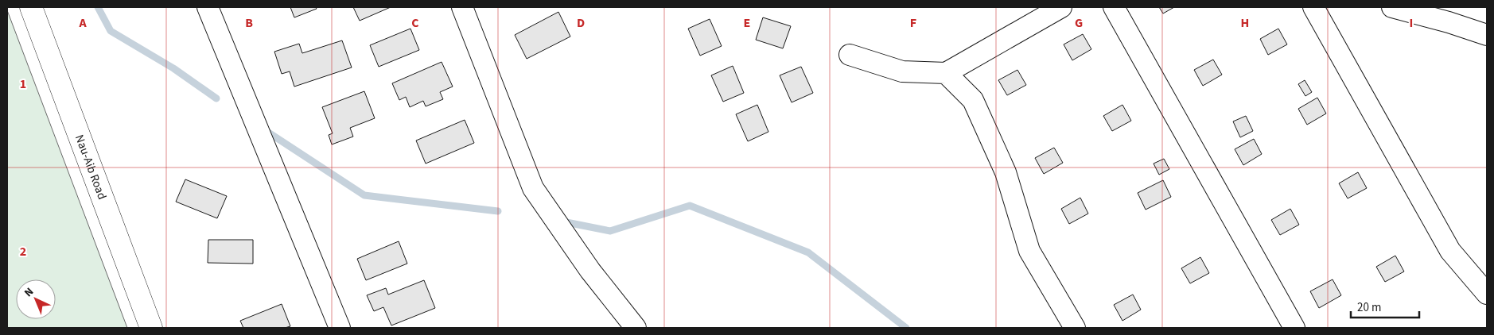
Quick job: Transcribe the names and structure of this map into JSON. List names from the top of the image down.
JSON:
{
  "streets": {
    "street": ["Nau-Aib Road"]
  },
  "scale_bar": "20 m",
  "north": "top left",
  "grid": {
    "columns": [
      "A",
      "B",
      "C",
      "D",
      "E",
      "F",
      "G",
      "H",
      "I"
    ],
    "rows": ["1", "2"]
  }
}
